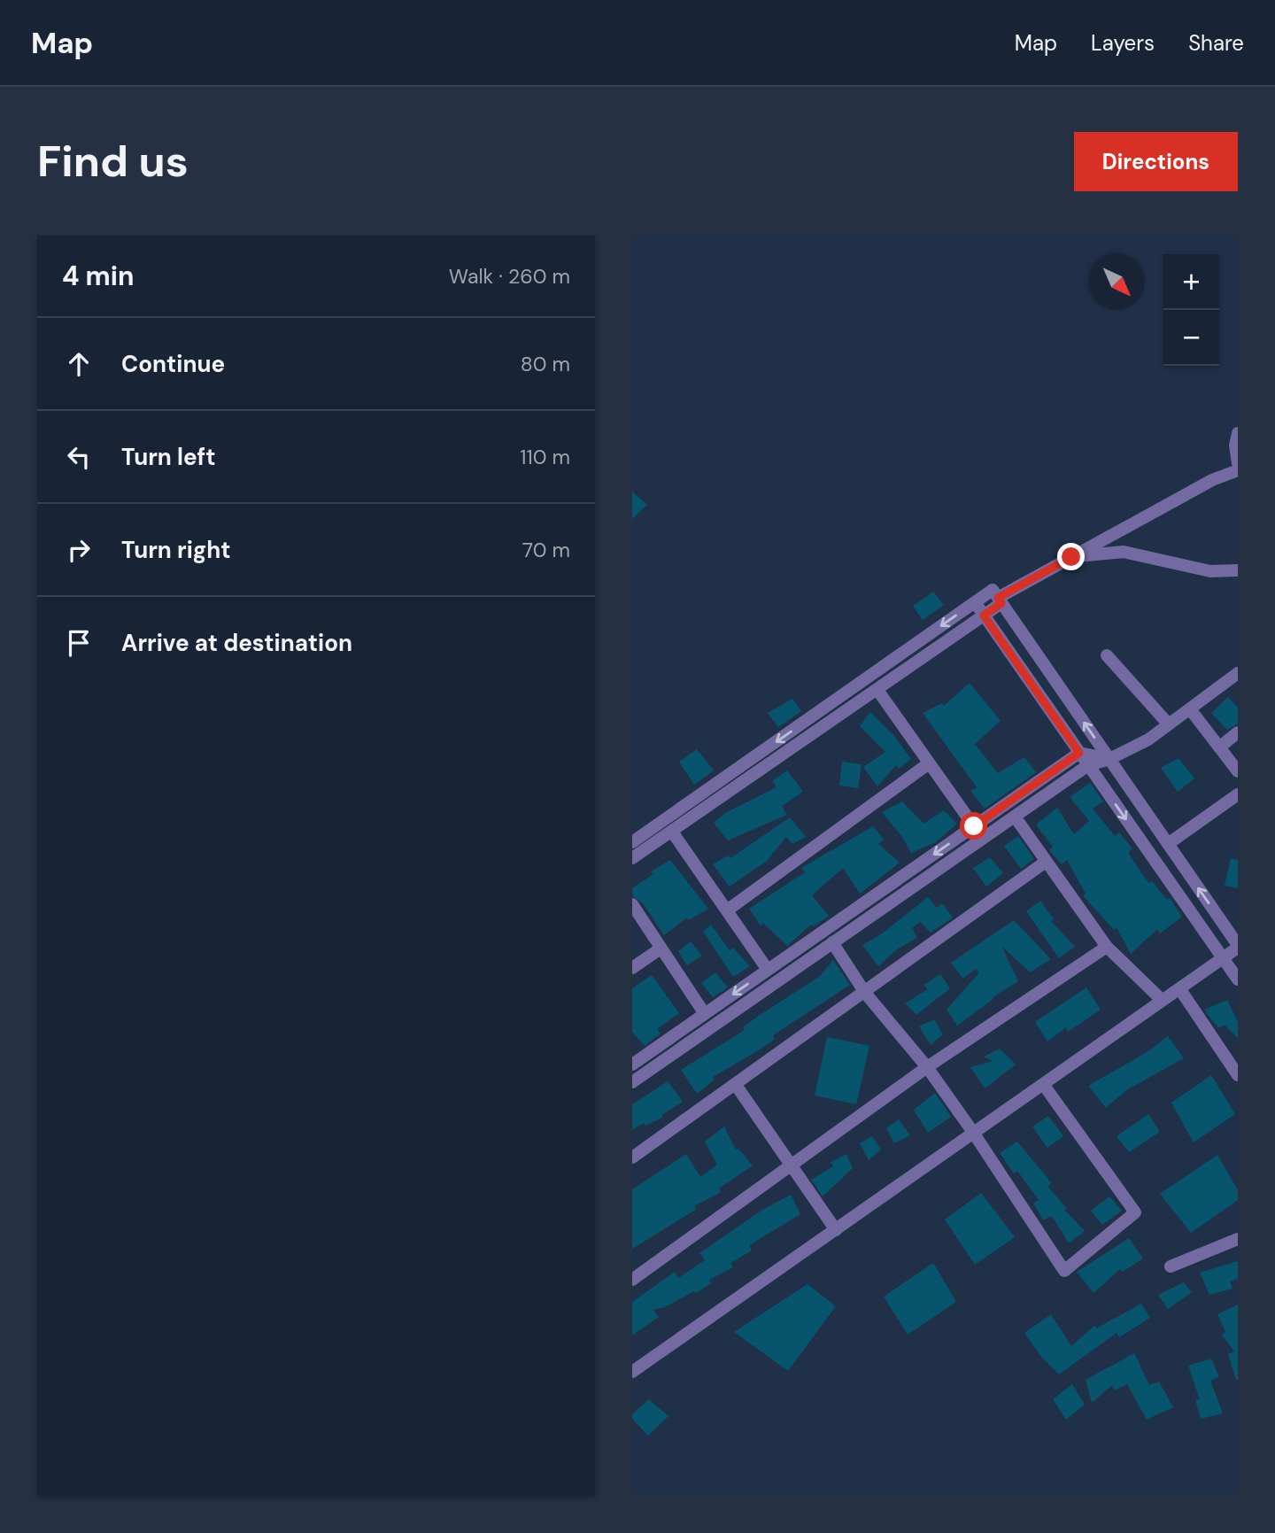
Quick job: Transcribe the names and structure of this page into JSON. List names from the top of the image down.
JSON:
{
  "north": "bottom right",
  "page": {
    "header": "Map",
    "nav": ["Map", "Layers", "Share"],
    "buttons": "Directions",
    "title": "Find us",
    "heading": ["4 min", "Walk · 260 m"],
    "map_buttons": ["+", "−"],
    "list": [
      ["Continue", "80 m"],
      ["Turn left", "110 m"],
      ["Turn right", "70 m"],
      "Arrive at destination"
    ]
  }
}
